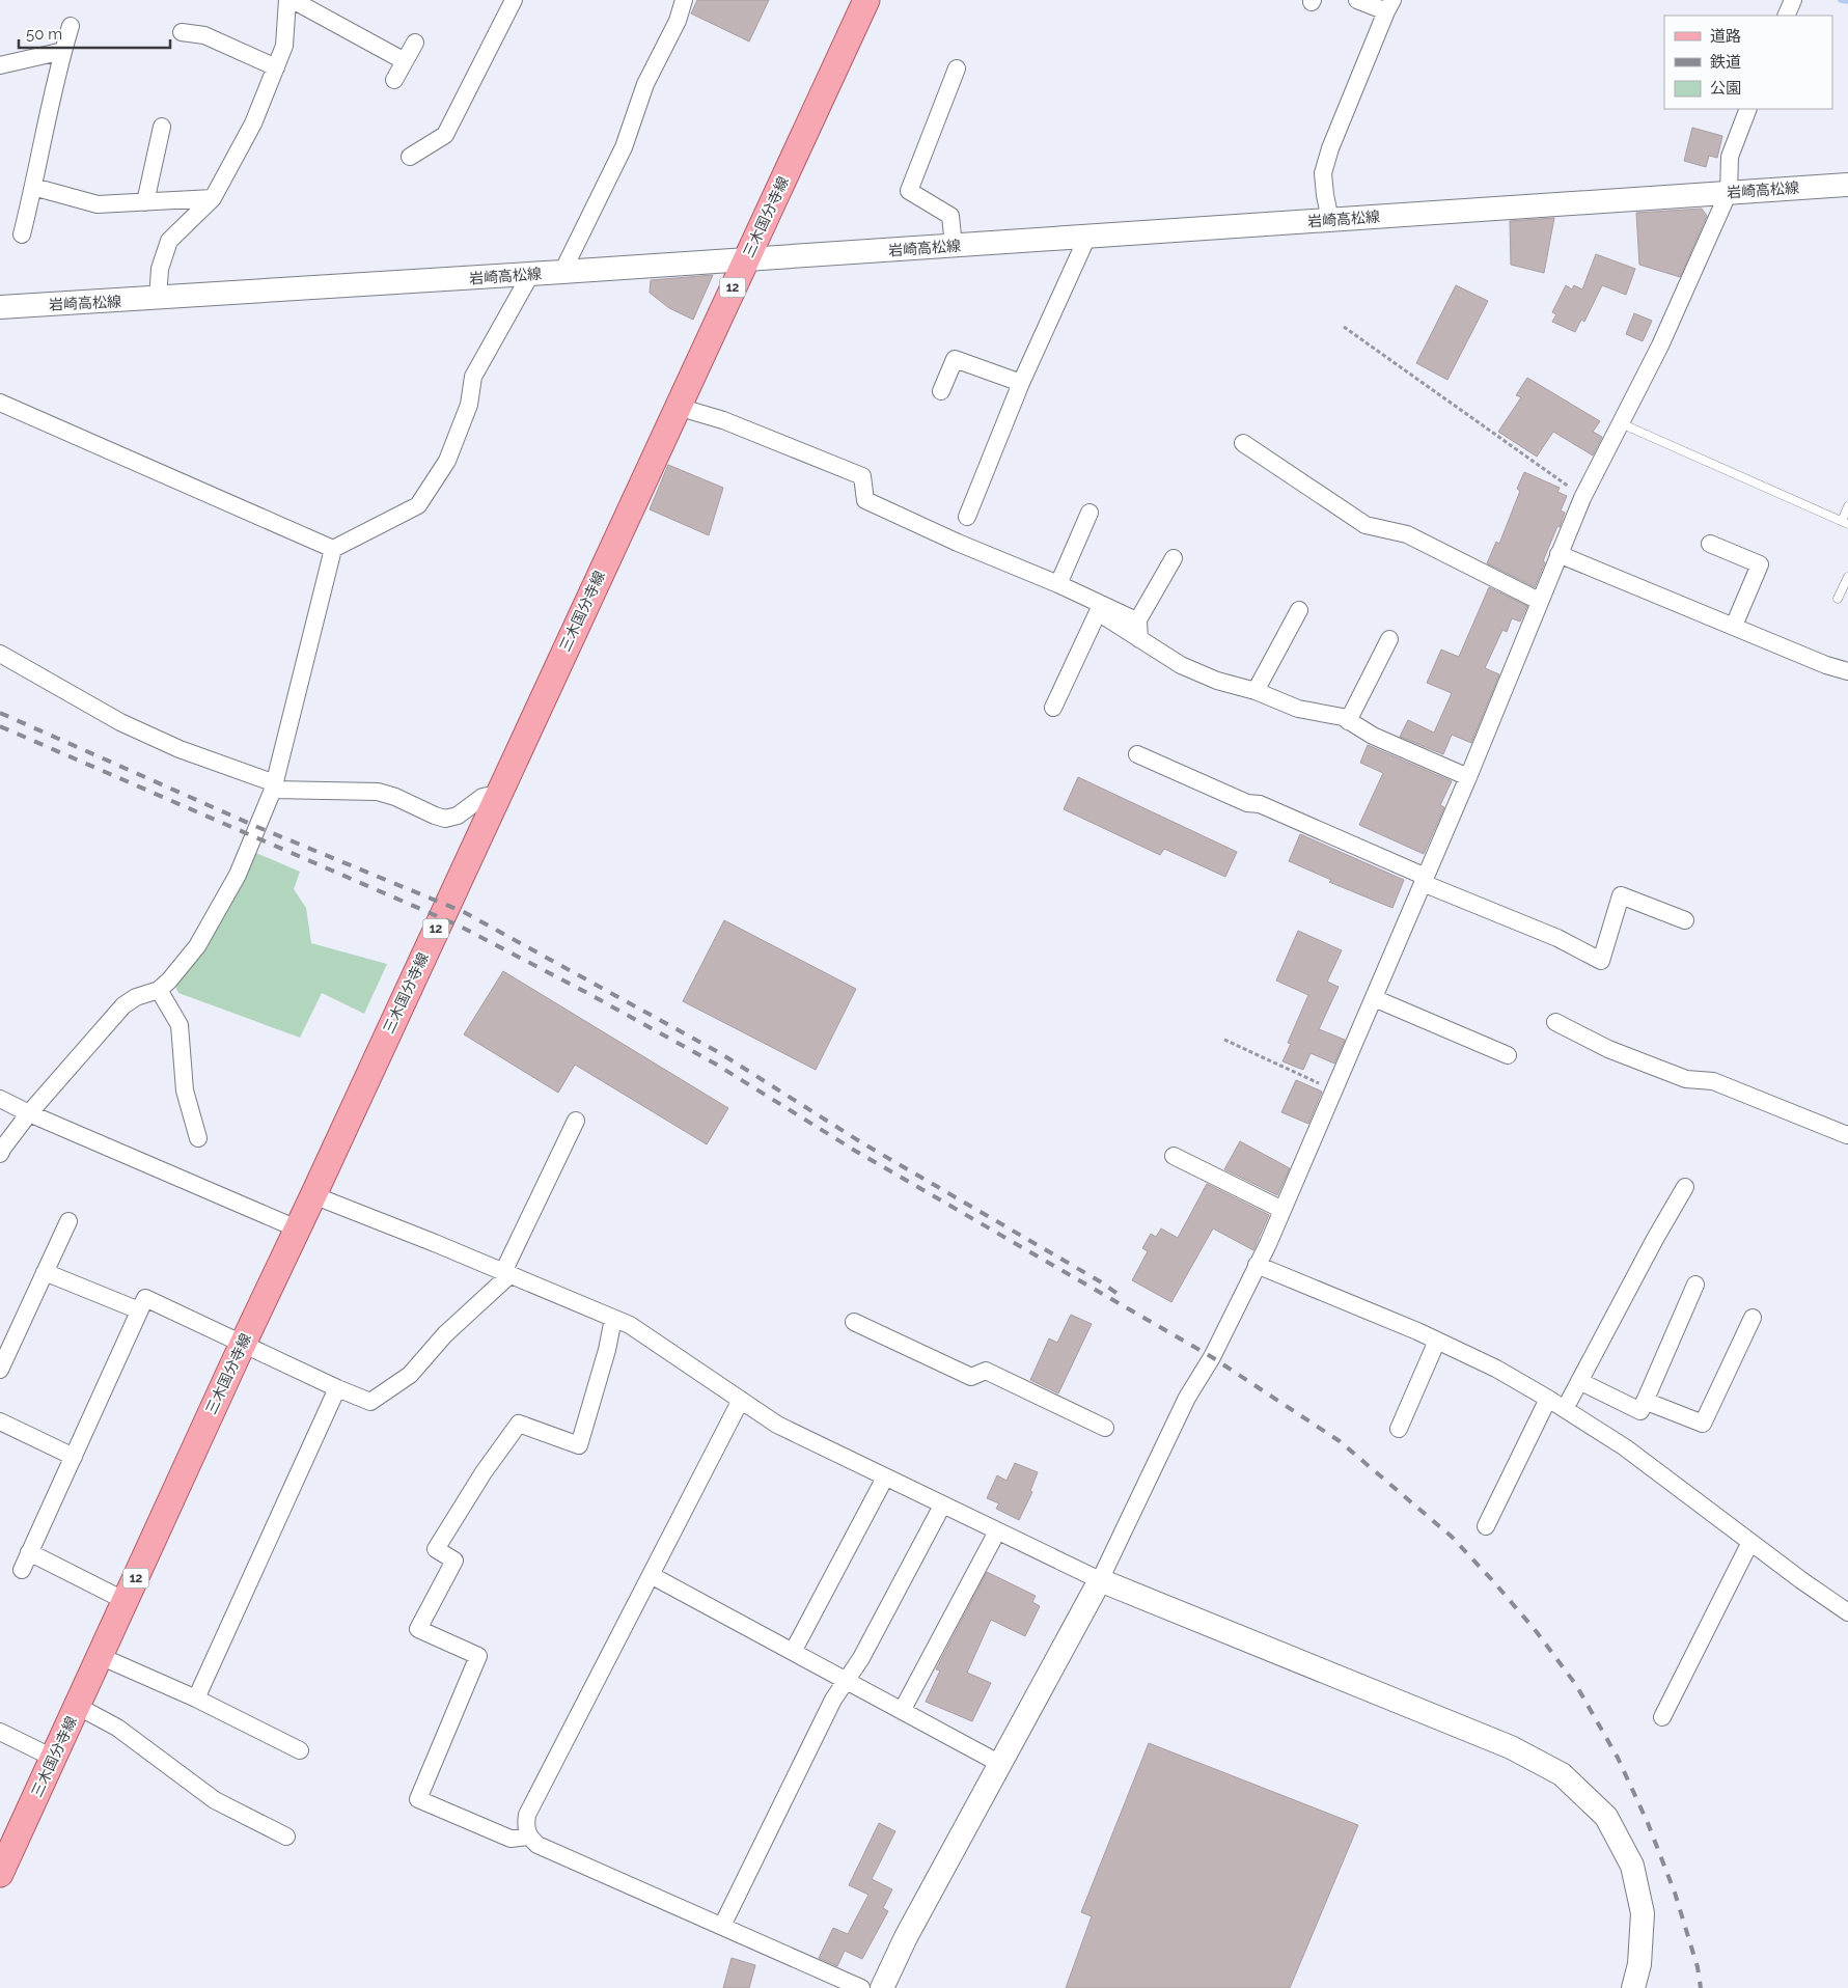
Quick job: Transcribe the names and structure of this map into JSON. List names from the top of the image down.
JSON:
{
  "streets": {
    "main road": ["岩崎高松線", "三木国分寺線", "12"]
  },
  "crossings": [
    ["岩崎高松線", "三木国分寺線"]
  ],
  "legend": ["道路", "鉄道", "公園"],
  "scale_bar": "50 m"
}
